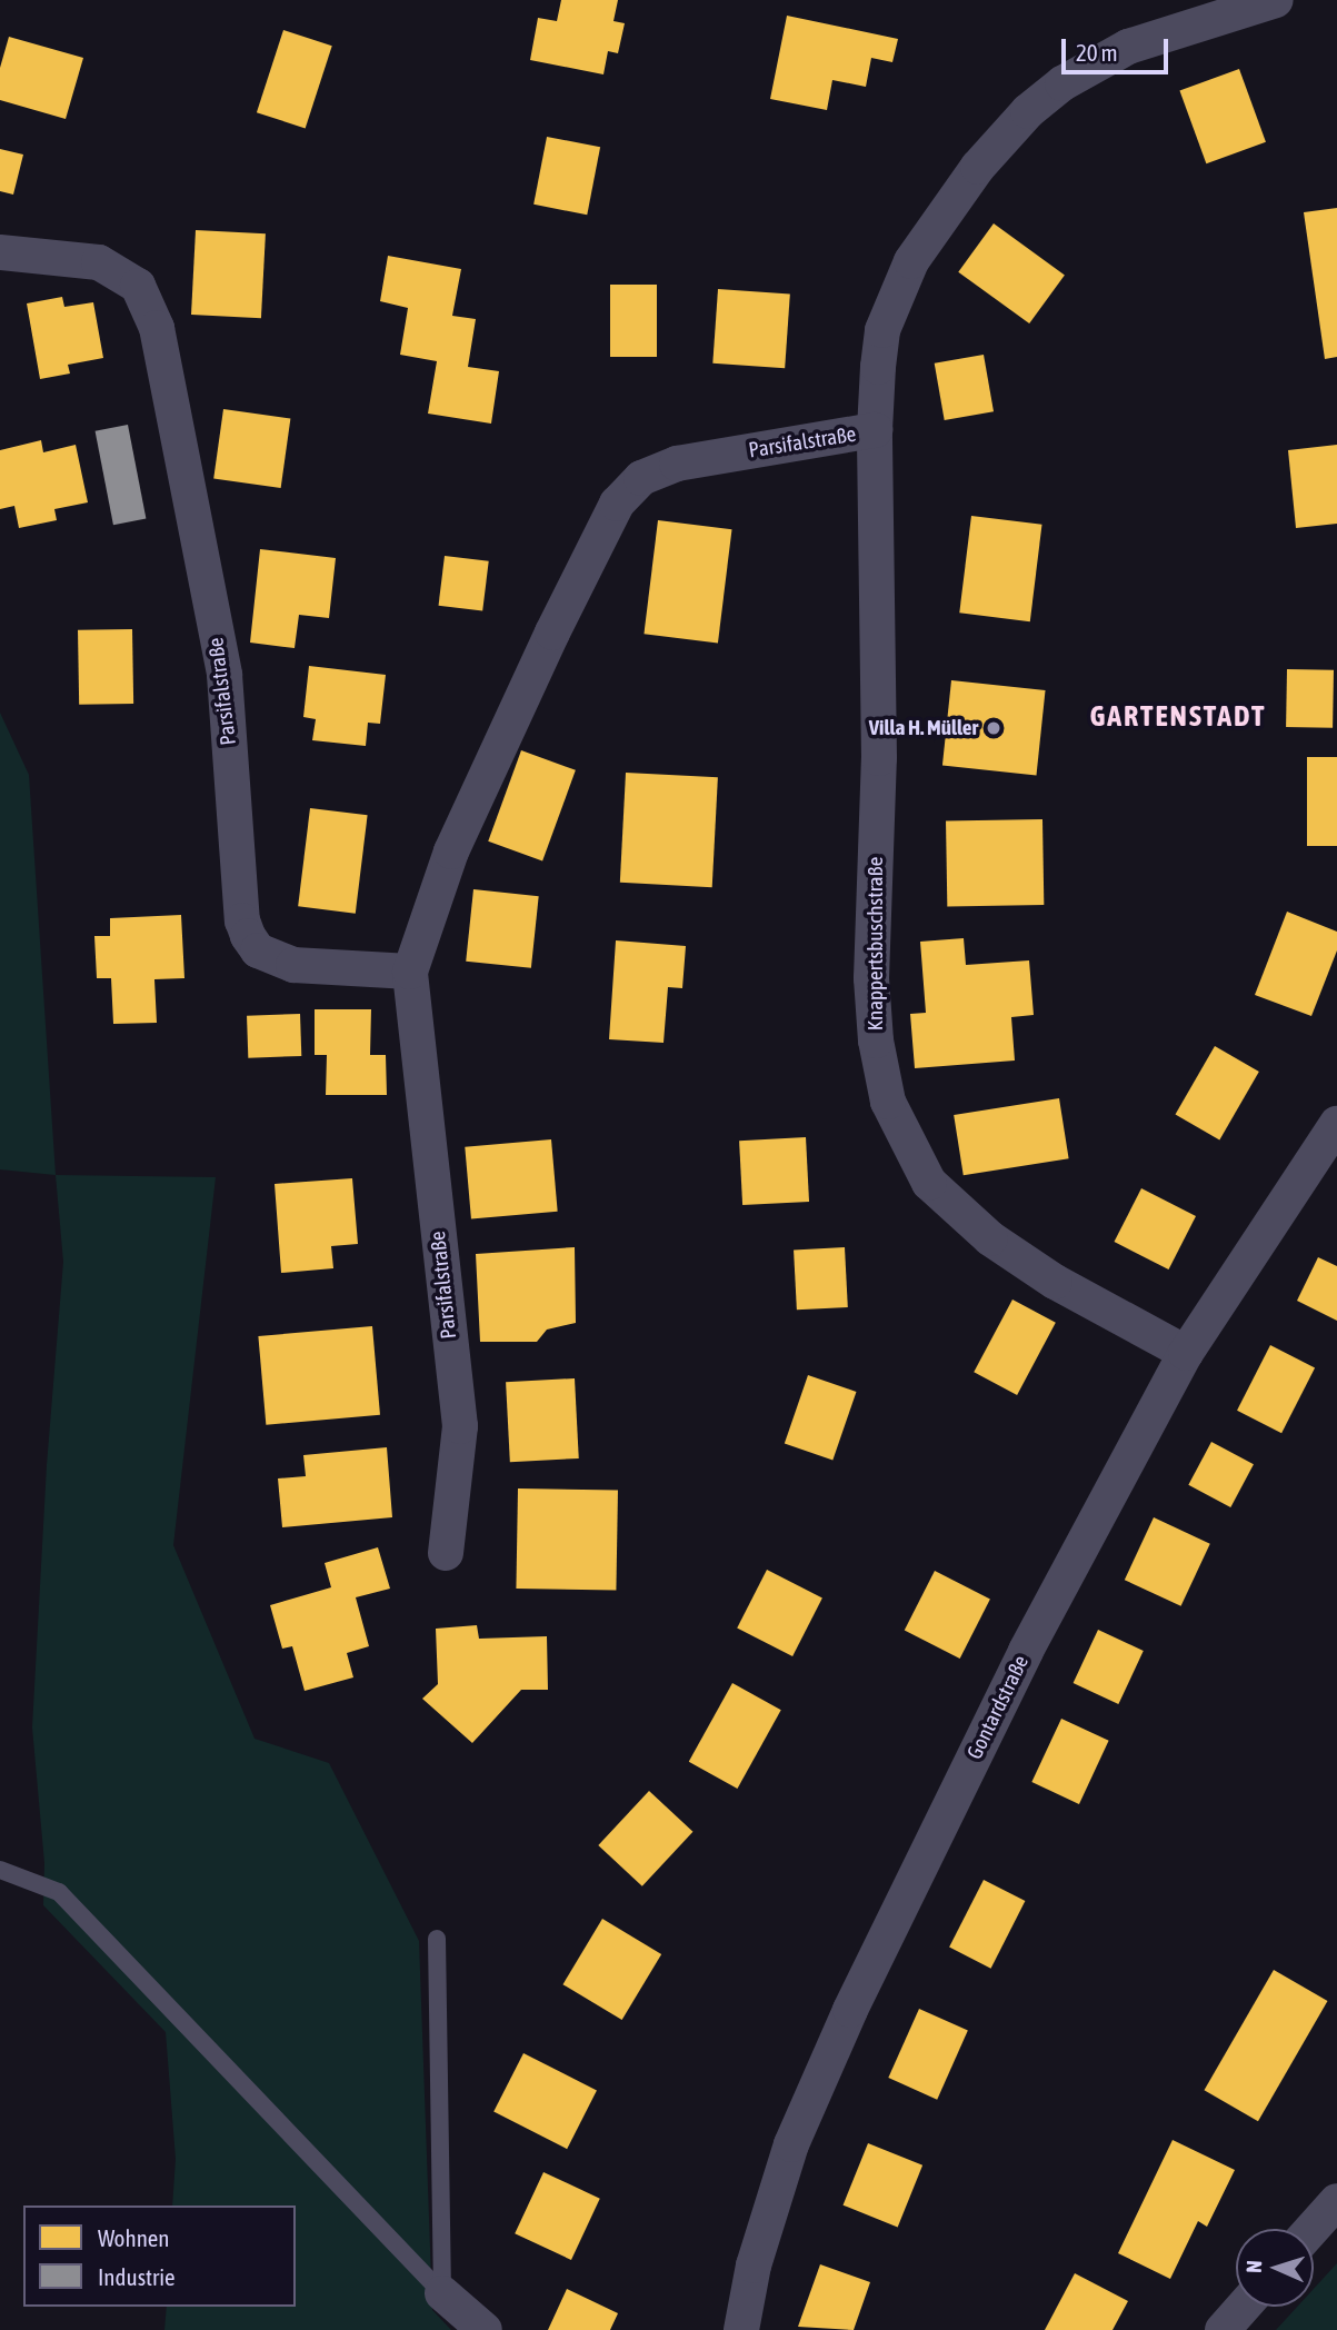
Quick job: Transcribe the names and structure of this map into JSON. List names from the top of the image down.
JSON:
{
  "streets": {
    "street": ["Parsifalstraße", "Knappertsbuschstraße", "Gontardstraße"]
  },
  "crossings": [
    ["Parsifalstraße", "Knappertsbuschstraße"],
    ["Knappertsbuschstraße", "Gontardstraße"]
  ],
  "districts": ["GARTENSTADT"],
  "places": ["Villa H. Müller"],
  "legend": ["Wohnen", "Industrie"],
  "scale_bar": "20 m",
  "north": "left"
}
